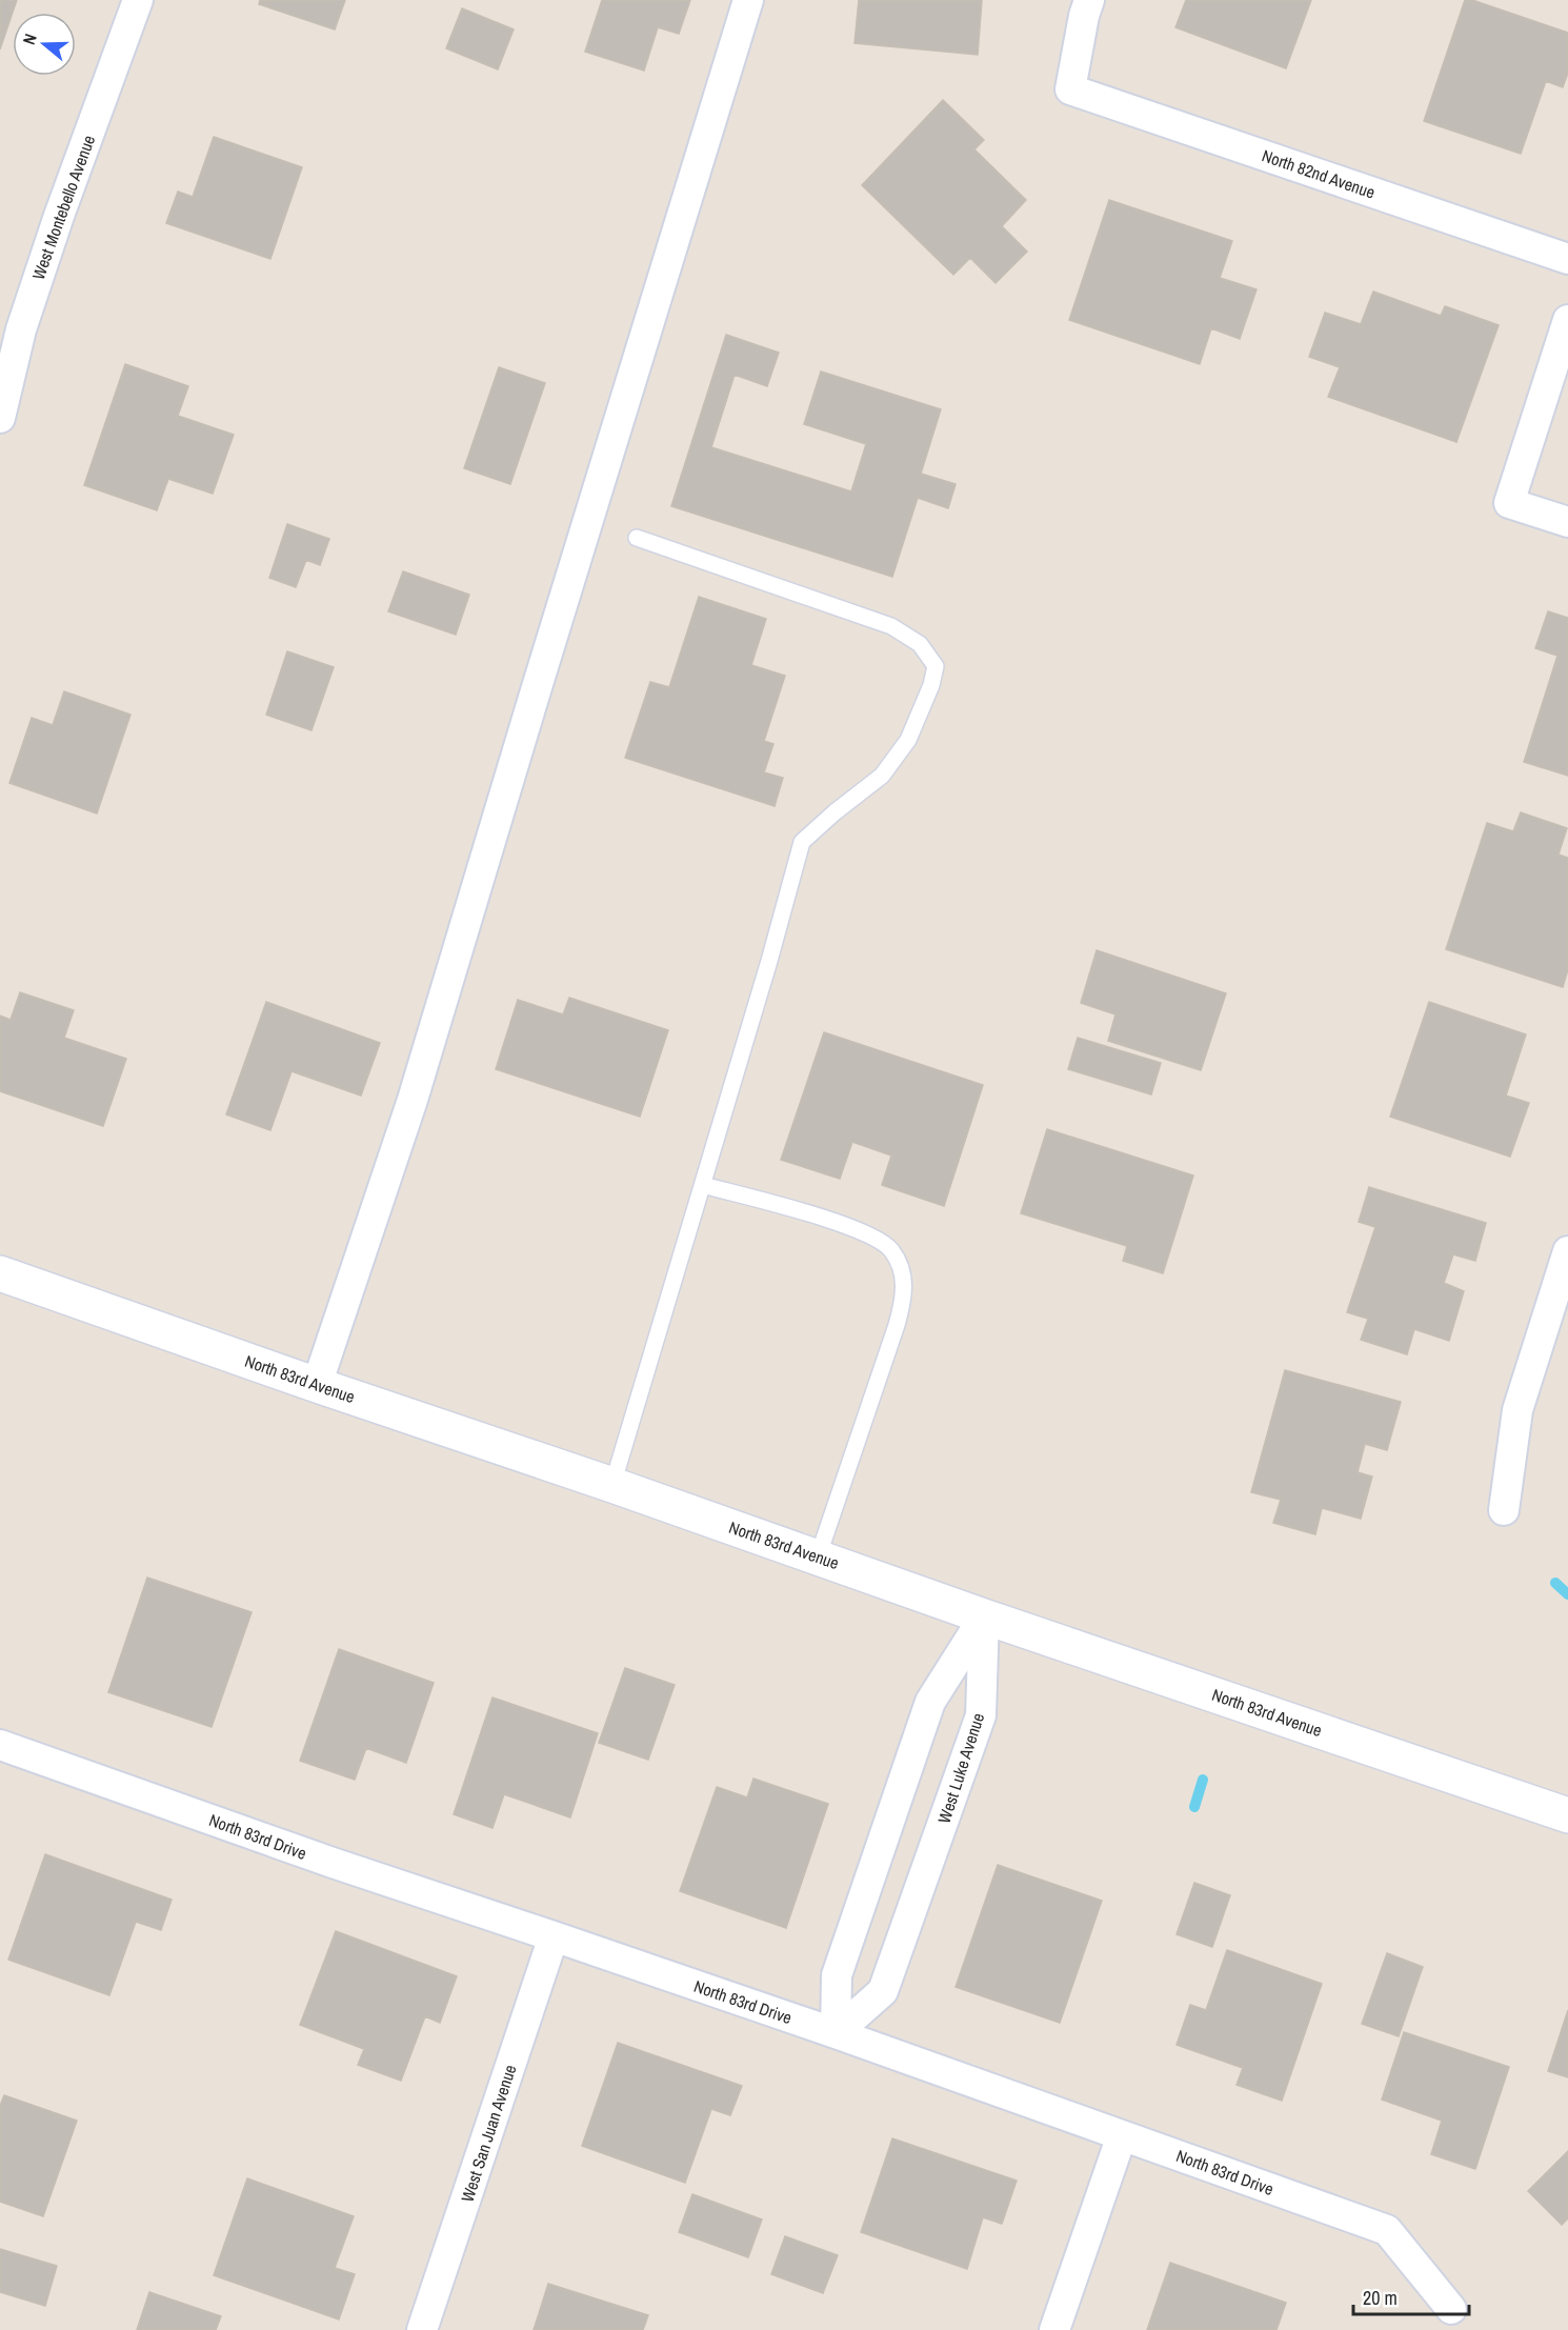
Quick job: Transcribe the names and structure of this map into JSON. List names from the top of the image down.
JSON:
{
  "streets": {
    "main road": ["North 83rd Avenue"],
    "street": [
      "North 82nd Avenue",
      "West Montebello Avenue",
      "West Luke Avenue",
      "North 83rd Drive",
      "West San Juan Avenue"
    ]
  },
  "crossings": [
    ["North 83rd Avenue", "West Luke Avenue"],
    ["West Luke Avenue", "North 83rd Drive"],
    ["North 83rd Drive", "West San Juan Avenue"]
  ],
  "scale_bar": "20 m",
  "north": "left"
}
